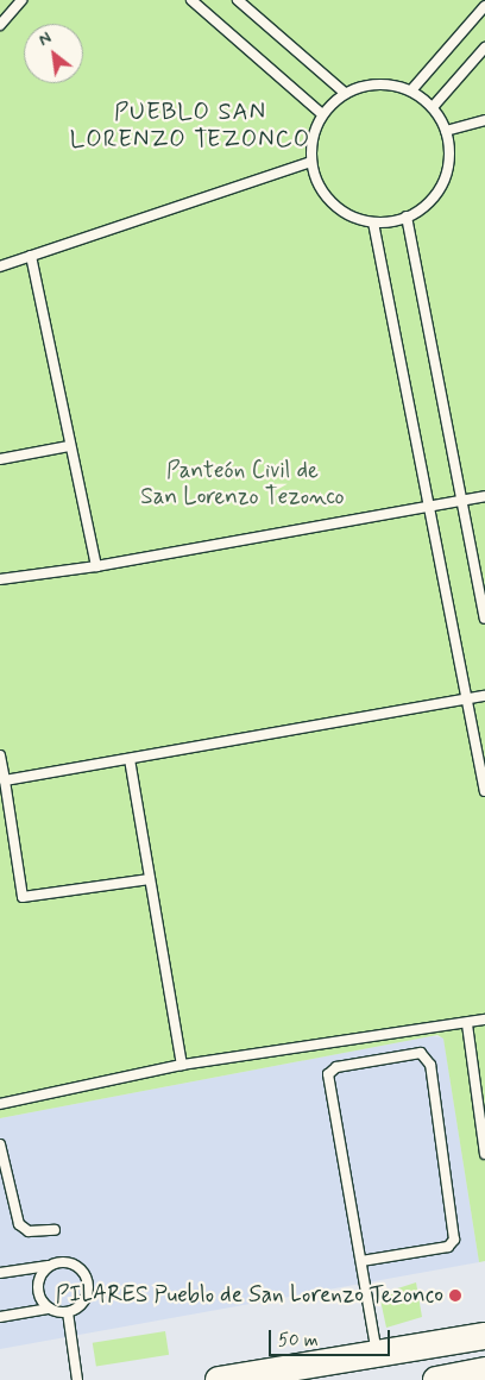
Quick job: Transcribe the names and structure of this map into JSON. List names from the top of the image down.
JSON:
{
  "districts": ["PUEBLO SAN LORENZO TEZONCO"],
  "parks": ["Panteón Civil de San Lorenzo Tezonco"],
  "places": ["PILARES Pueblo de San Lorenzo Tezonco"],
  "scale_bar": "50 m",
  "north": "top left"
}
